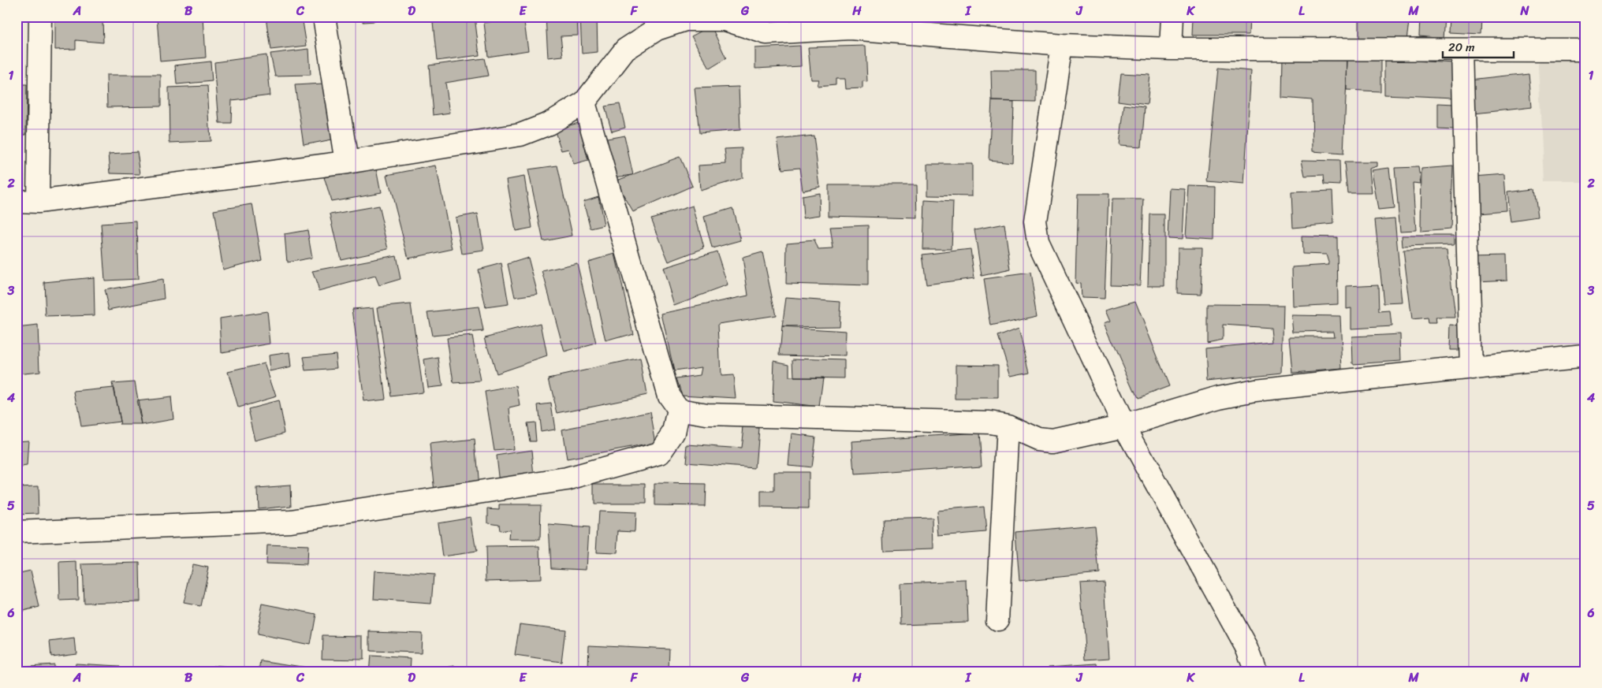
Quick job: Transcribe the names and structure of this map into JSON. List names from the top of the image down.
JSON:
{
  "scale_bar": "20 m",
  "grid": {
    "columns": [
      "A",
      "B",
      "C",
      "D",
      "E",
      "F",
      "G",
      "H",
      "I",
      "J",
      "K",
      "L",
      "M",
      "N"
    ],
    "rows": [
      "1",
      "2",
      "3",
      "4",
      "5",
      "6"
    ]
  }
}
